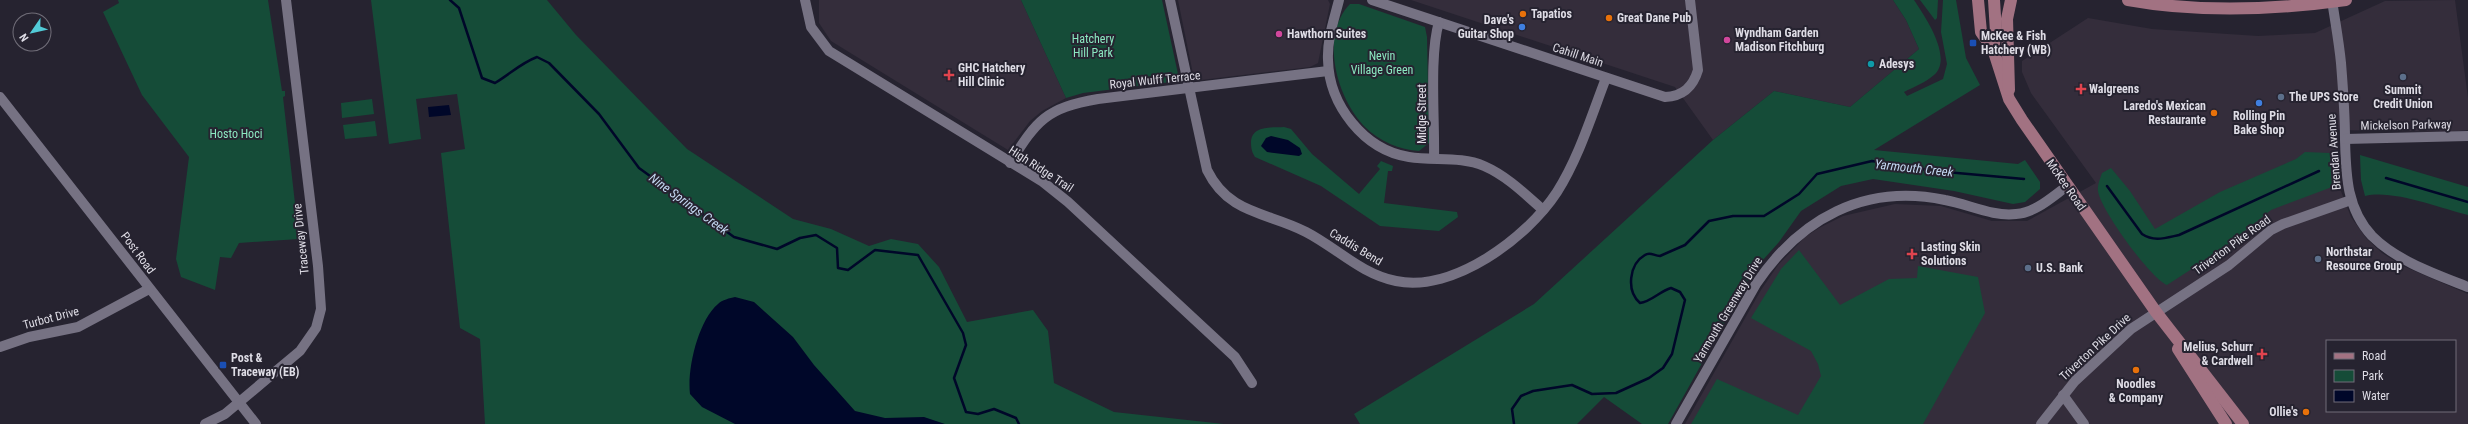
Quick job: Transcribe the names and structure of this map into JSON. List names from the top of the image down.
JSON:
{
  "streets": {
    "main road": ["McKee Road"],
    "street": [
      "Cahill Main",
      "Royal Wulff Terrace",
      "Midge Street",
      "Mickelson Parkway",
      "Brendan Avenue",
      "High Ridge Trail",
      "Traceway Drive",
      "Triverton Pike Road",
      "Caddis Bend",
      "Post Road",
      "Yarmouth Greenway Drive",
      "Turbot Drive",
      "Triverton Pike Drive"
    ]
  },
  "crossings": [
    ["Cahill Main", "Midge Street"],
    ["Cahill Main", "Caddis Bend"],
    ["Royal Wulff Terrace", "High Ridge Trail"],
    ["Royal Wulff Terrace", "Caddis Bend"],
    ["Mickelson Parkway", "Brendan Avenue"],
    ["Brendan Avenue", "Triverton Pike Road"],
    ["McKee Road", "Triverton Pike Road"],
    ["McKee Road", "Yarmouth Greenway Drive"],
    ["McKee Road", "Triverton Pike Drive"],
    ["Traceway Drive", "Post Road"],
    ["Triverton Pike Road", "Triverton Pike Drive"],
    ["Post Road", "Turbot Drive"]
  ],
  "water": ["Yarmouth Creek", "Nine Springs Creek"],
  "parks": ["Hatchery Hill Park", "Nevin Village Green", "Hosto Hoci"],
  "places": {
    "other": [
      "Tapatios",
      "Great Dane Pub",
      "Dave's Guitar Shop",
      "Hawthorn Suites",
      "Wyndham Garden Madison Fitchburg",
      "Adesys",
      "Summit Credit Union",
      "The UPS Store",
      "Rolling Pin Bake Shop",
      "Laredo's Mexican Restaurante",
      "Northstar Resource Group",
      "U.S. Bank",
      "Noodles & Company",
      "Ollie's"
    ],
    "transit": ["McKee & Fish Hatchery (WB)", "Post & Traceway (EB)"],
    "health": [
      "GHC Hatchery Hill Clinic",
      "Walgreens",
      "Lasting Skin Solutions",
      "Melius, Schurr & Cardwell"
    ]
  },
  "legend": ["Road", "Park", "Water"],
  "north": "bottom left"
}
